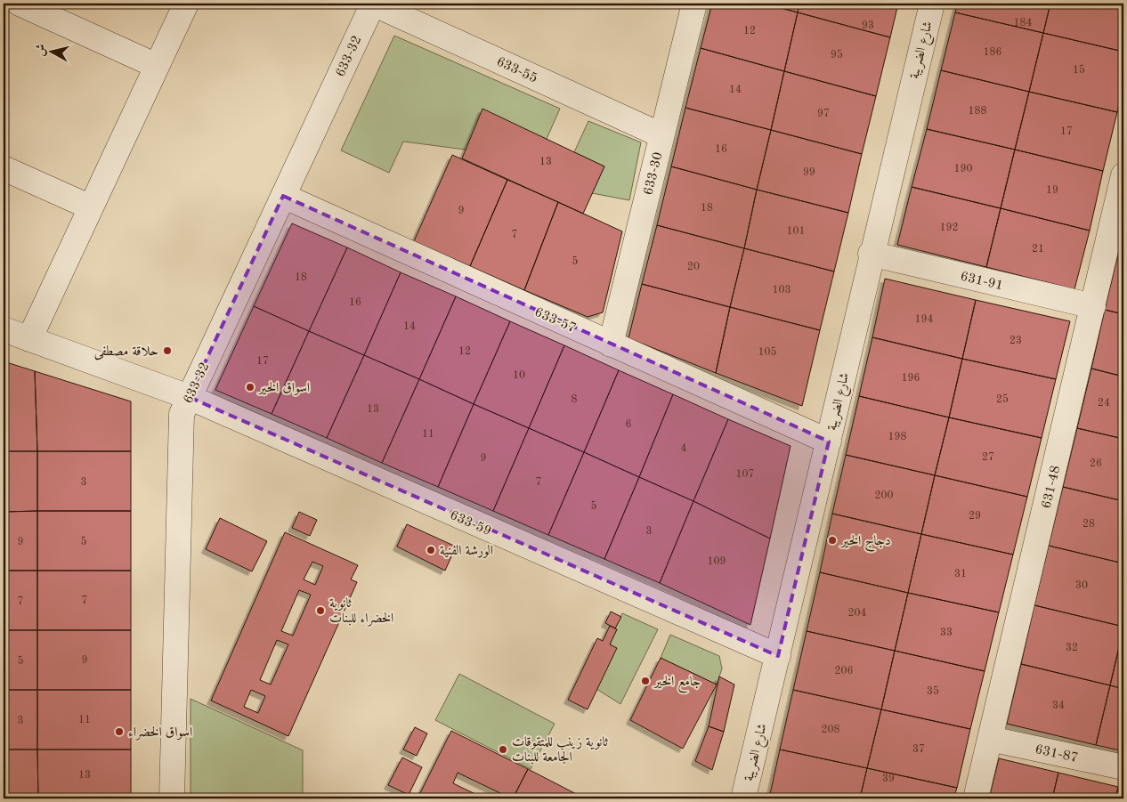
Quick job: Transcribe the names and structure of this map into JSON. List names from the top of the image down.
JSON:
{
  "streets": {
    "street": [
      "شارع الضريبة",
      "633-32",
      "633-55",
      "633-30",
      "631-91",
      "633-57",
      "631-48",
      "633-59",
      "631-87"
    ]
  },
  "crossings": [
    ["شارع الضريبة", "631-91"],
    ["شارع الضريبة", "633-57"],
    ["شارع الضريبة", "633-59"],
    ["633-32", "633-55"],
    ["633-32", "633-57"],
    ["633-32", "633-59"],
    ["633-55", "633-30"],
    ["633-30", "633-57"],
    ["631-91", "631-48"],
    ["631-48", "631-87"]
  ],
  "places": [
    "حلاقة مصطفى",
    "اسواق الخير",
    "دجاج الخير",
    "الورشة الفنية",
    "ثانوية الخضراء للبنات",
    "جامع الخير",
    "اسواق الخضراء",
    "ثانوية زينب للمتقوقات الجامعة للبنات"
  ],
  "house_numbers": [
    "184",
    "93",
    "12",
    "186",
    "95",
    "15",
    "14",
    "188",
    "97",
    "17",
    "16",
    "13",
    "190",
    "99",
    "19",
    "18",
    "9",
    "192",
    "101",
    "7",
    "21",
    "5",
    "20",
    "18",
    "103",
    "16",
    "194",
    "14",
    "23",
    "12",
    "105",
    "17",
    "10",
    "196",
    "8",
    "25",
    "24",
    "13",
    "6",
    "11",
    "198",
    "4",
    "27",
    "9",
    "26",
    "107",
    "3",
    "7",
    "200",
    "5",
    "29",
    "28",
    "3",
    "9",
    "5",
    "109",
    "31",
    "30",
    "7",
    "7",
    "204",
    "33",
    "32",
    "9",
    "5",
    "206",
    "35",
    "34",
    "11",
    "3",
    "208",
    "37",
    "13",
    "39"
  ],
  "north": "left"
}
